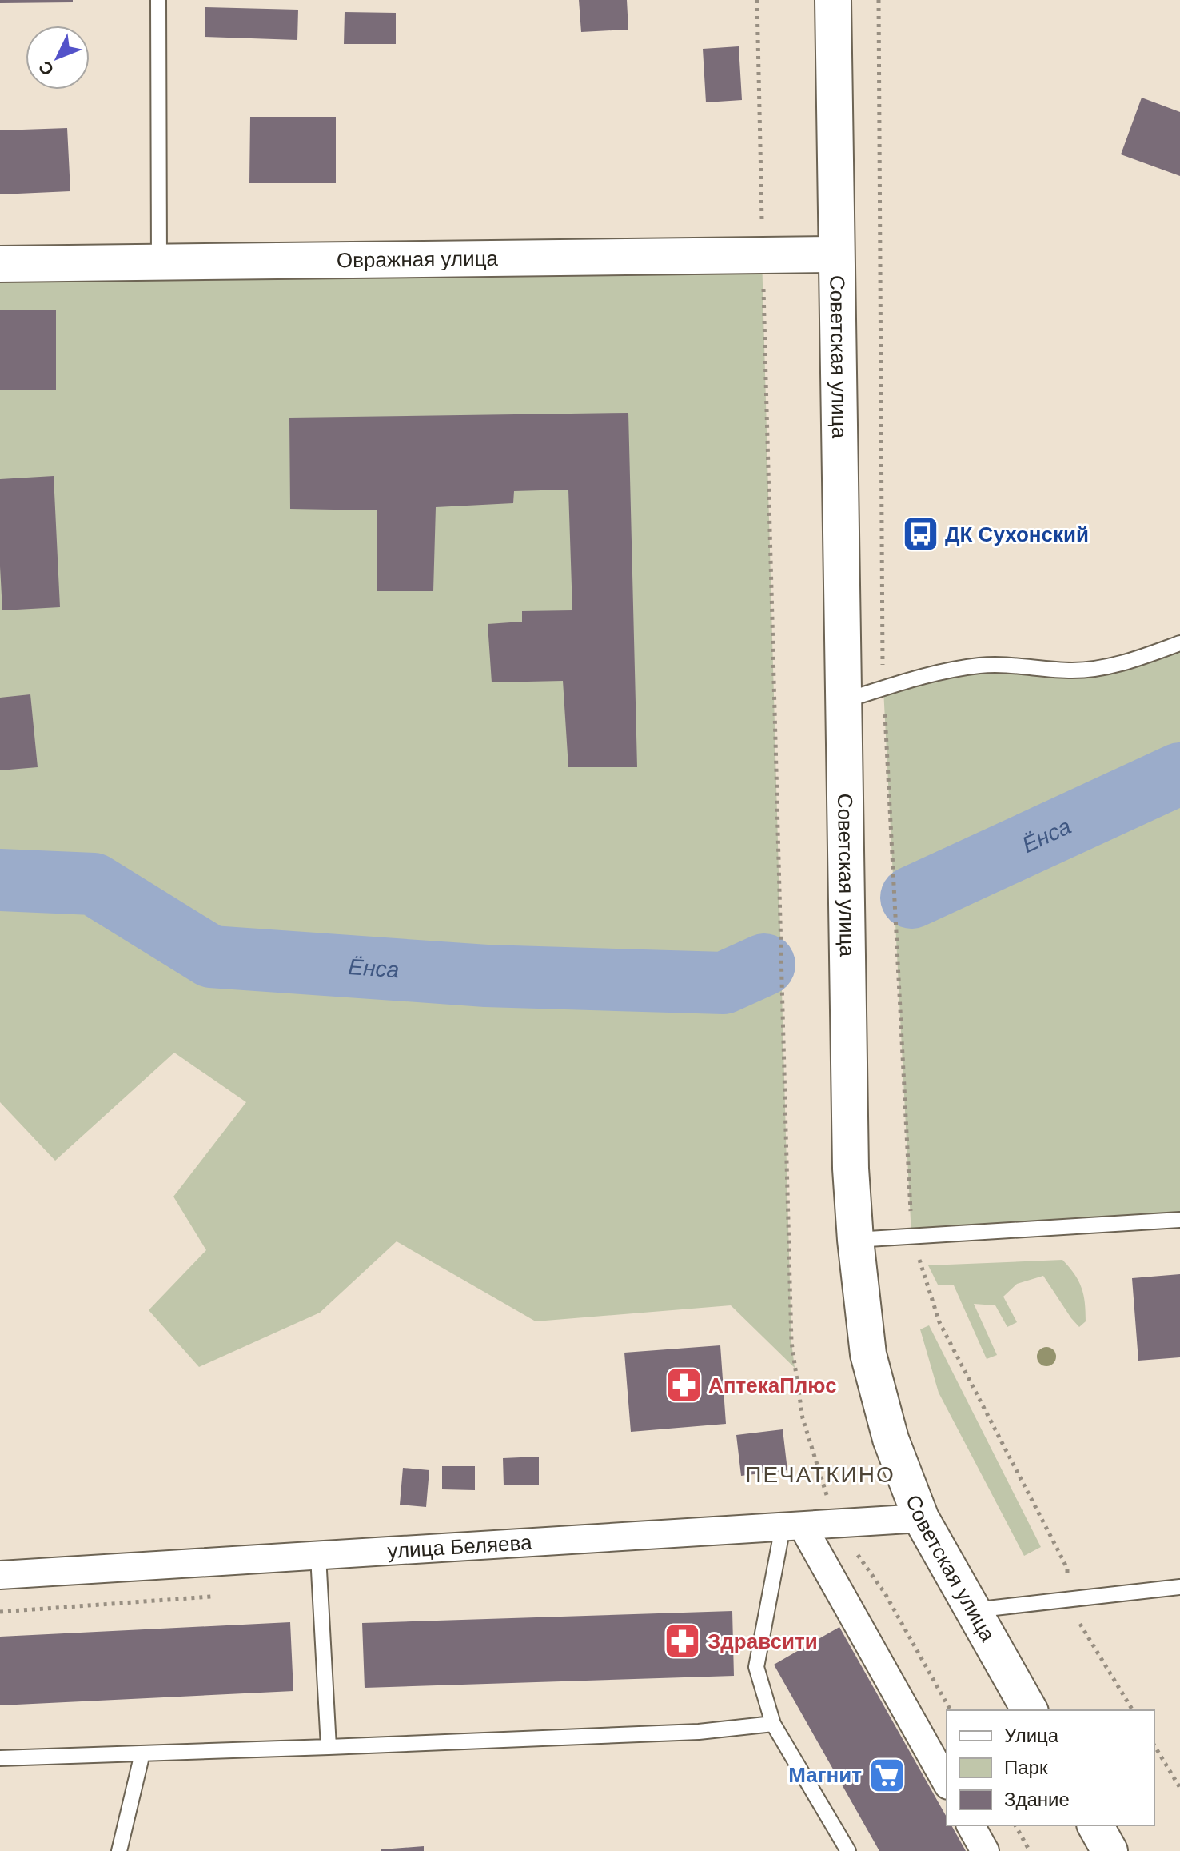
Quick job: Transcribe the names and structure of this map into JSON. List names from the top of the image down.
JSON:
{
  "streets": {
    "main road": ["Овражная улица", "Советская улица"],
    "street": ["улица Беляева"]
  },
  "crossings": [
    ["Овражная улица", "Советская улица"],
    ["Советская улица", "улица Беляева"]
  ],
  "districts": ["ПЕЧАТКИНО"],
  "water": ["Ёнса"],
  "places": {
    "bus stop": ["ДК Сухонский"],
    "pharmacy": ["АптекаПлюс", "Здравсити"],
    "supermarket": ["Магнит"]
  },
  "legend": ["Улица", "Парк", "Здание"],
  "north": "bottom left"
}
